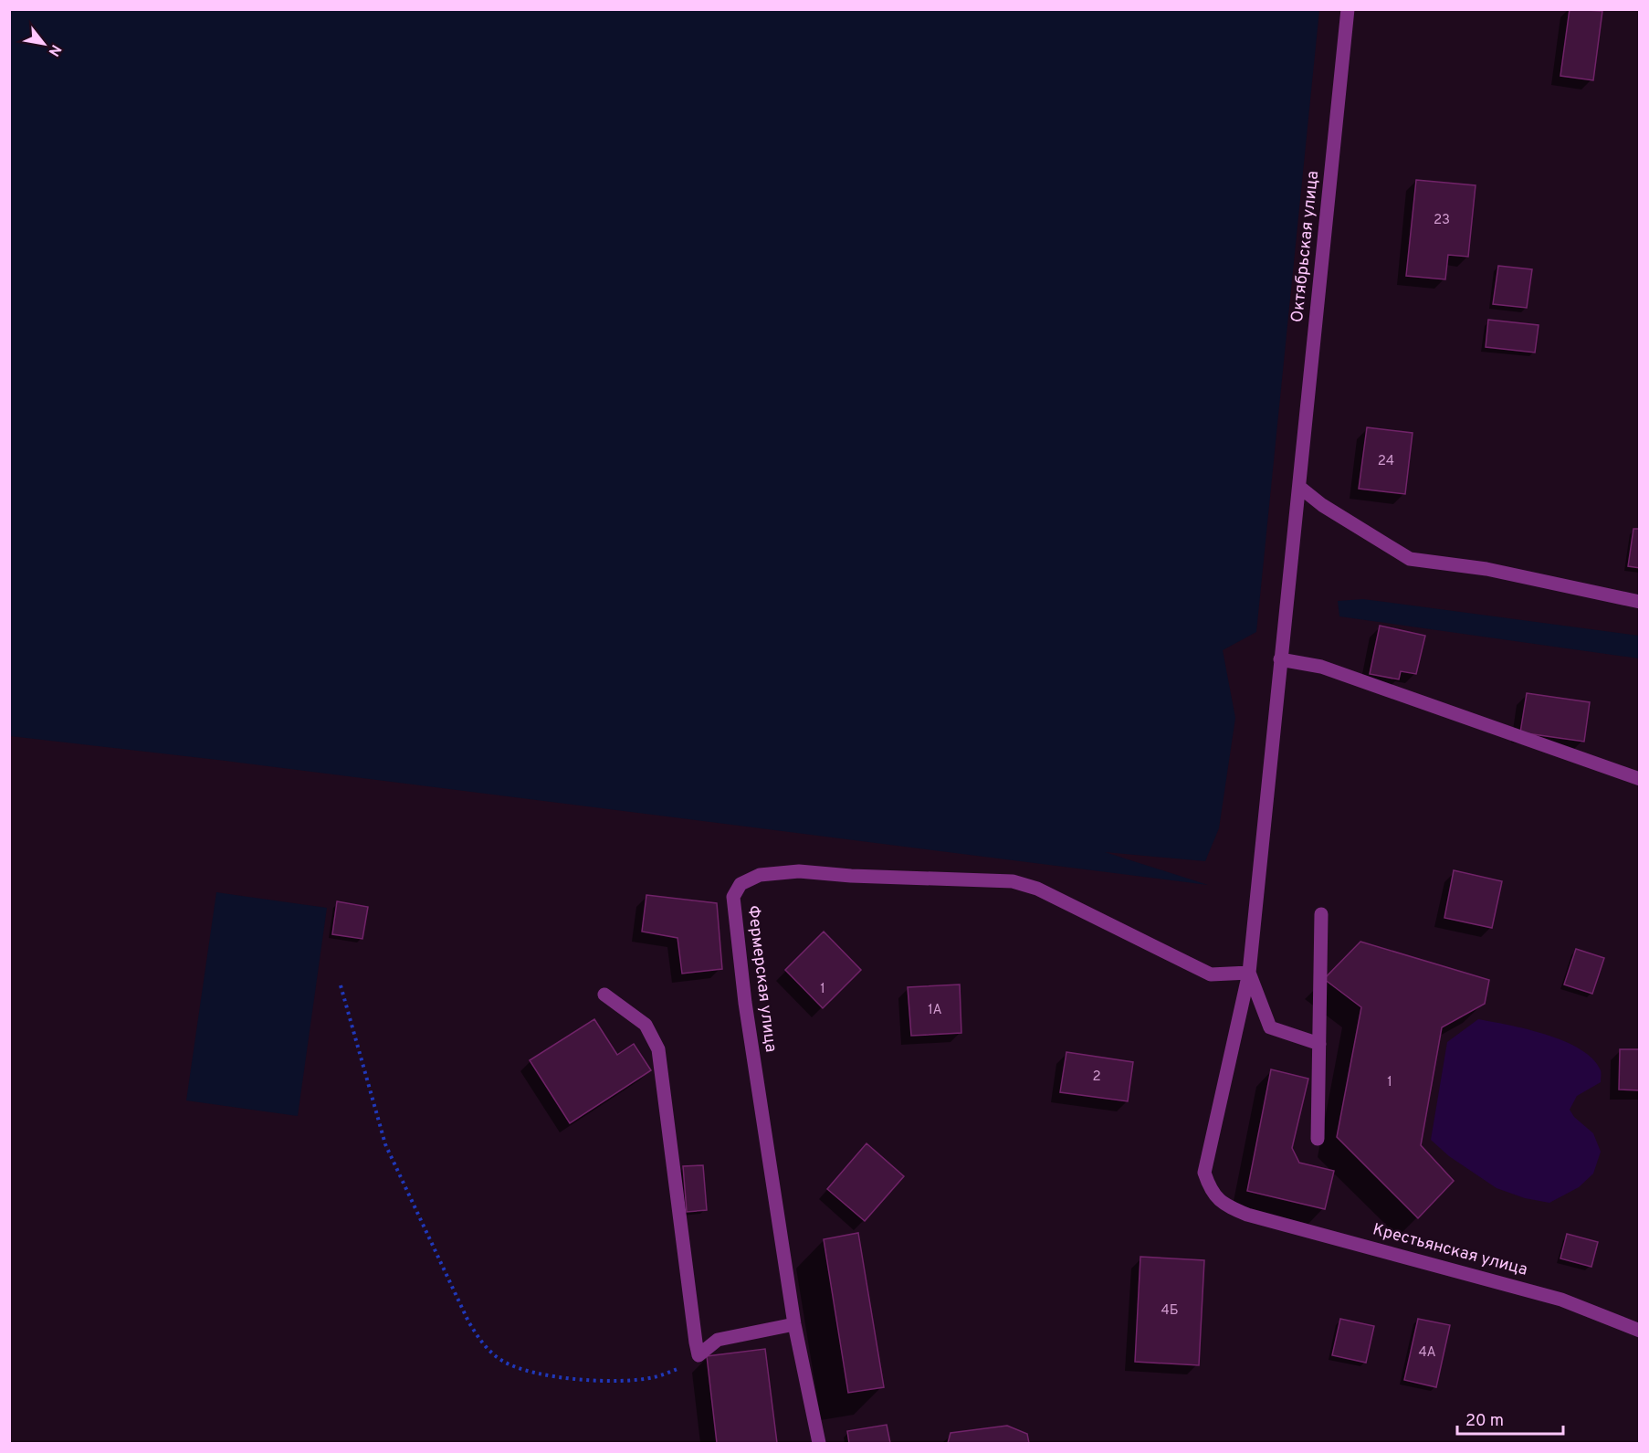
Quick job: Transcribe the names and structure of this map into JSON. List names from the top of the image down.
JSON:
{
  "streets": {
    "street": ["Октябрьская улица", "Фермерская улица", "Крестьянская улица"]
  },
  "crossings": [
    ["Октябрьская улица", "Фермерская улица"],
    ["Октябрьская улица", "Крестьянская улица"],
    ["Фермерская улица", "Крестьянская улица"]
  ],
  "house_numbers": [
    "23",
    "24",
    "1",
    "1А",
    "2",
    "1",
    "4Б",
    "4А"
  ],
  "scale_bar": "20 m",
  "north": "bottom right"
}
